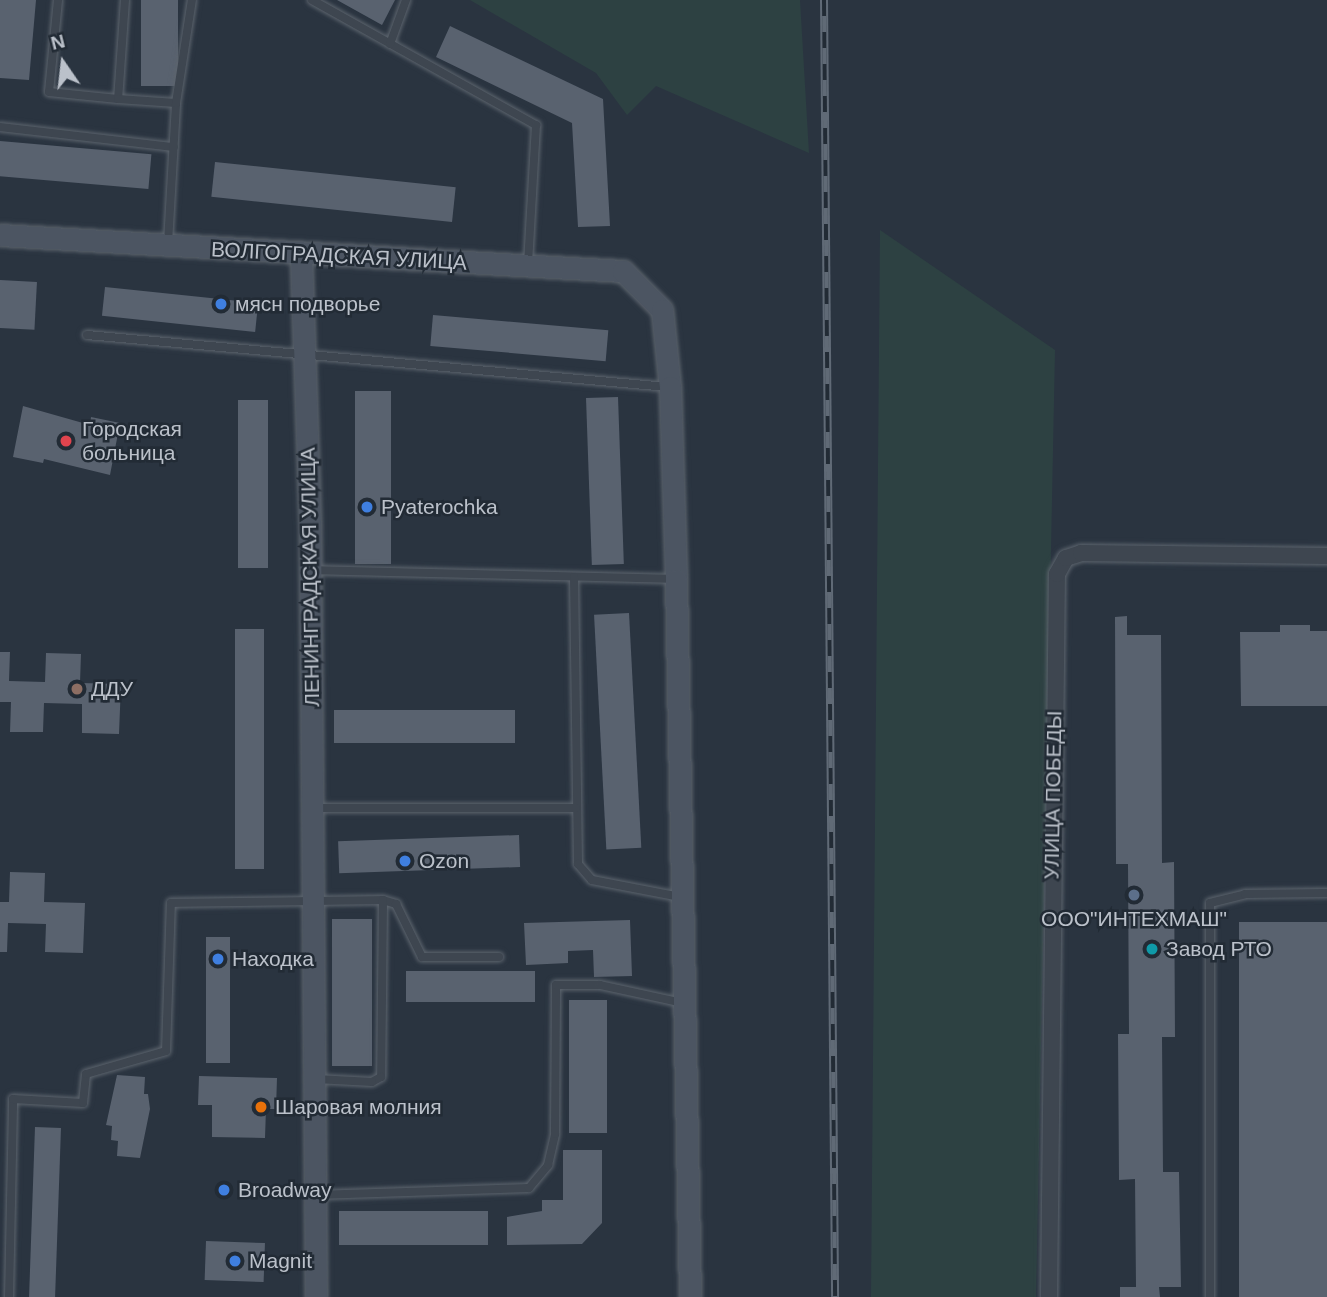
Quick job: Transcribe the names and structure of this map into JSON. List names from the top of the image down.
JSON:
{
  "streets": {
    "main road": ["ВОЛГОГРАДСКАЯ УЛИЦА", "ЛЕНИНГРАДСКАЯ УЛИЦА"],
    "street": ["УЛИЦА ПОБЕДЫ"]
  },
  "crossings": [
    ["ВОЛГОГРАДСКАЯ УЛИЦА", "ЛЕНИНГРАДСКАЯ УЛИЦА"]
  ],
  "places": [
    "мясн подворье",
    "Городская больница",
    "Pyaterochka",
    "ДДУ",
    "Ozon",
    "ООО\"ИНТЕХМАШ\"",
    "Завод РТО",
    "Находка",
    "Шаровая молния",
    "Broadway",
    "Magnit"
  ],
  "north": "top"
}
